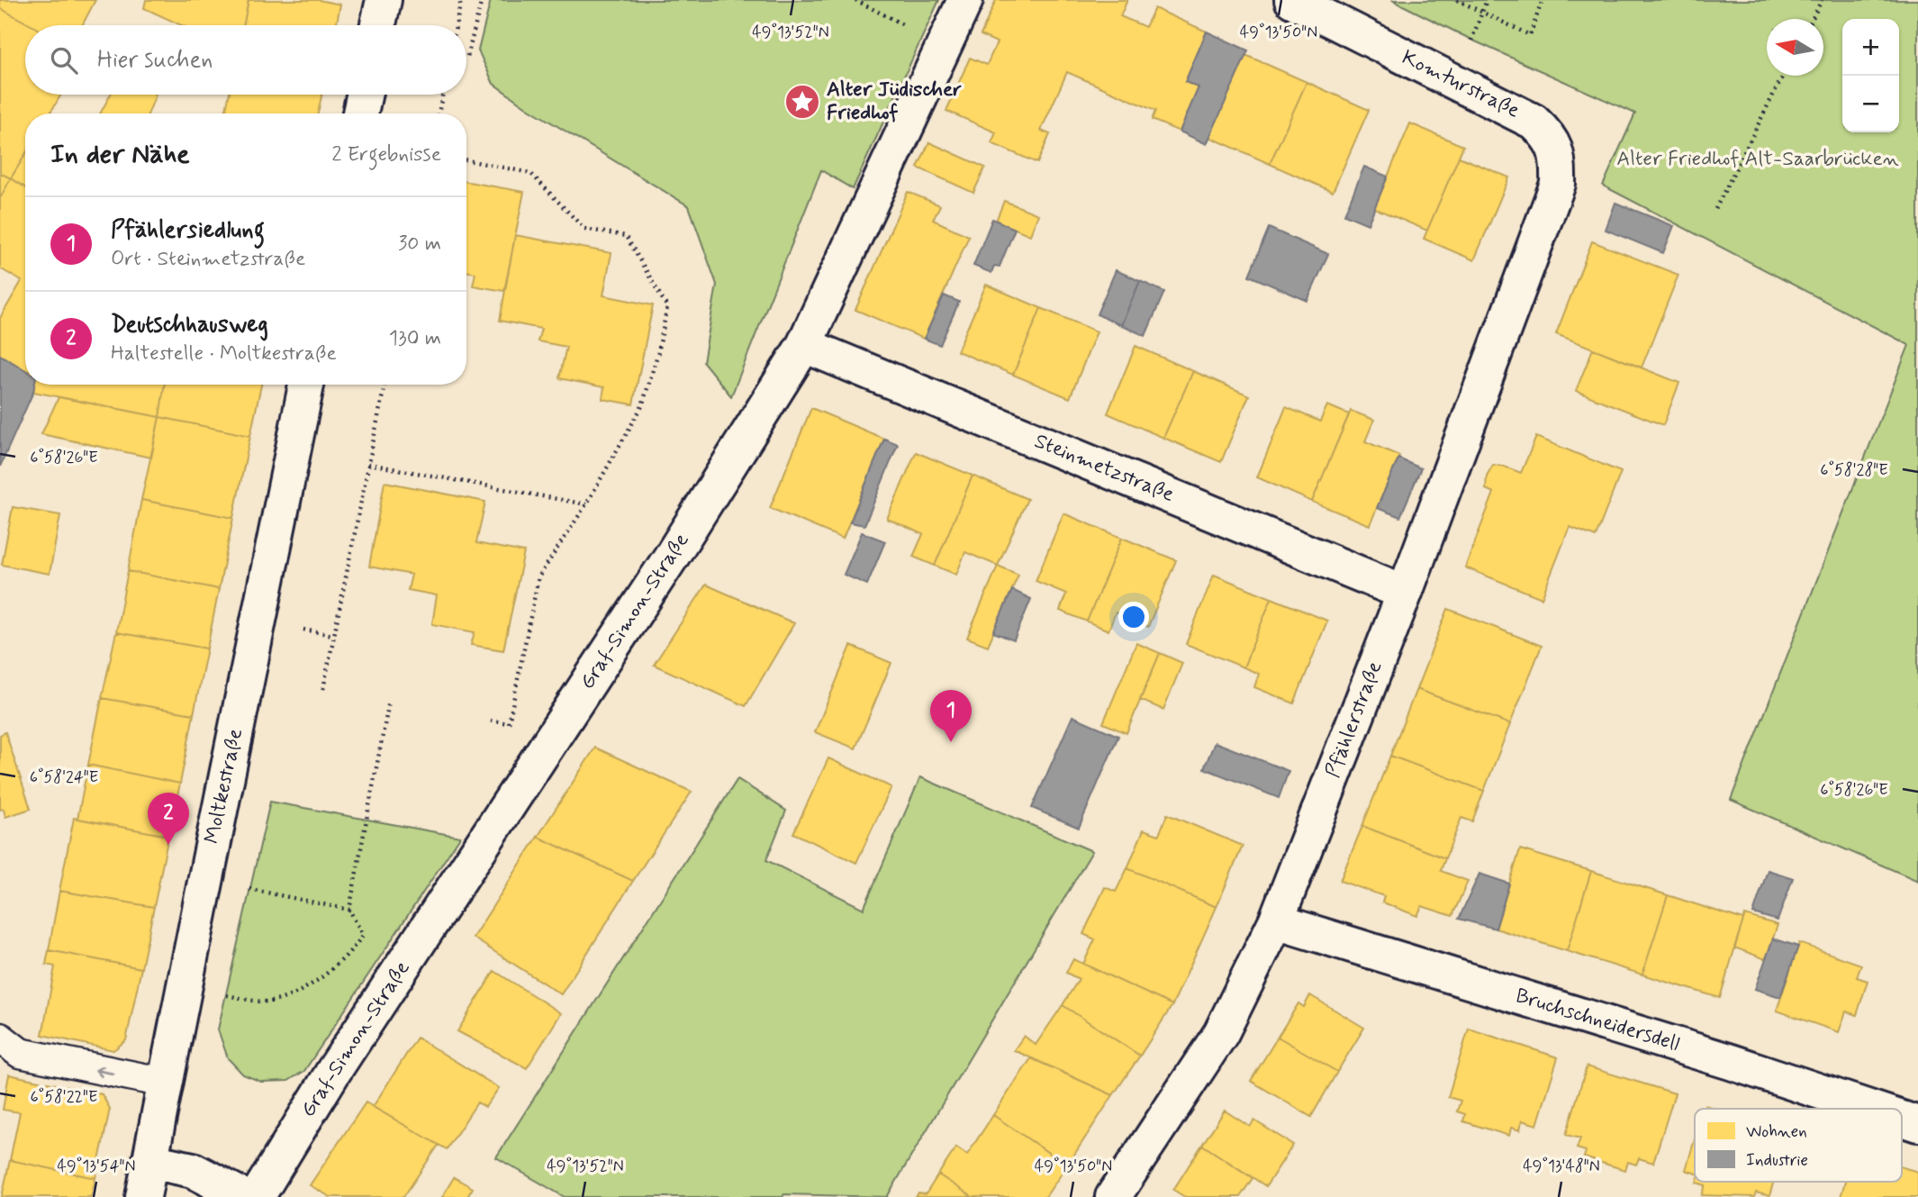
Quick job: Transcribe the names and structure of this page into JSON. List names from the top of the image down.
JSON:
{
  "streets": {
    "street": [
      "Komturstraße",
      "Steinmetzstraße",
      "Graf-Simon-Straße",
      "Pfählerstraße",
      "Moltkestraße",
      "Bruchschneidersdell"
    ]
  },
  "crossings": [
    ["Komturstraße", "Pfählerstraße"],
    ["Steinmetzstraße", "Graf-Simon-Straße"],
    ["Steinmetzstraße", "Pfählerstraße"],
    ["Pfählerstraße", "Bruchschneidersdell"]
  ],
  "parks": ["Alter Friedhof Alt-Saarbrücken"],
  "places": {
    "place": ["Alter Jüdischer Friedhof"]
  },
  "legend": ["Wohnen", "Industrie"],
  "north": "left",
  "page": {
    "map_buttons": ["+", "−"],
    "search": "Hier suchen",
    "heading": ["In der Nähe", "2 Ergebnisse"],
    "list": [
      {
        "mark": "1",
        "name": "Pfählersiedlung",
        "note": "Ort · Steinmetzstraße",
        "value": "30 m"
      },
      {
        "mark": "2",
        "name": "Deutschhausweg",
        "note": "Haltestelle · Moltkestraße",
        "value": "130 m"
      }
    ],
    "pins": ["1", "2"]
  },
  "coordinates": [
    "49°13'52\"N",
    "49°13'50\"N",
    "6°58'26\"E",
    "6°58'28\"E",
    "6°58'24\"E",
    "6°58'22\"E",
    "49°13'54\"N",
    "49°13'48\"N"
  ]
}
